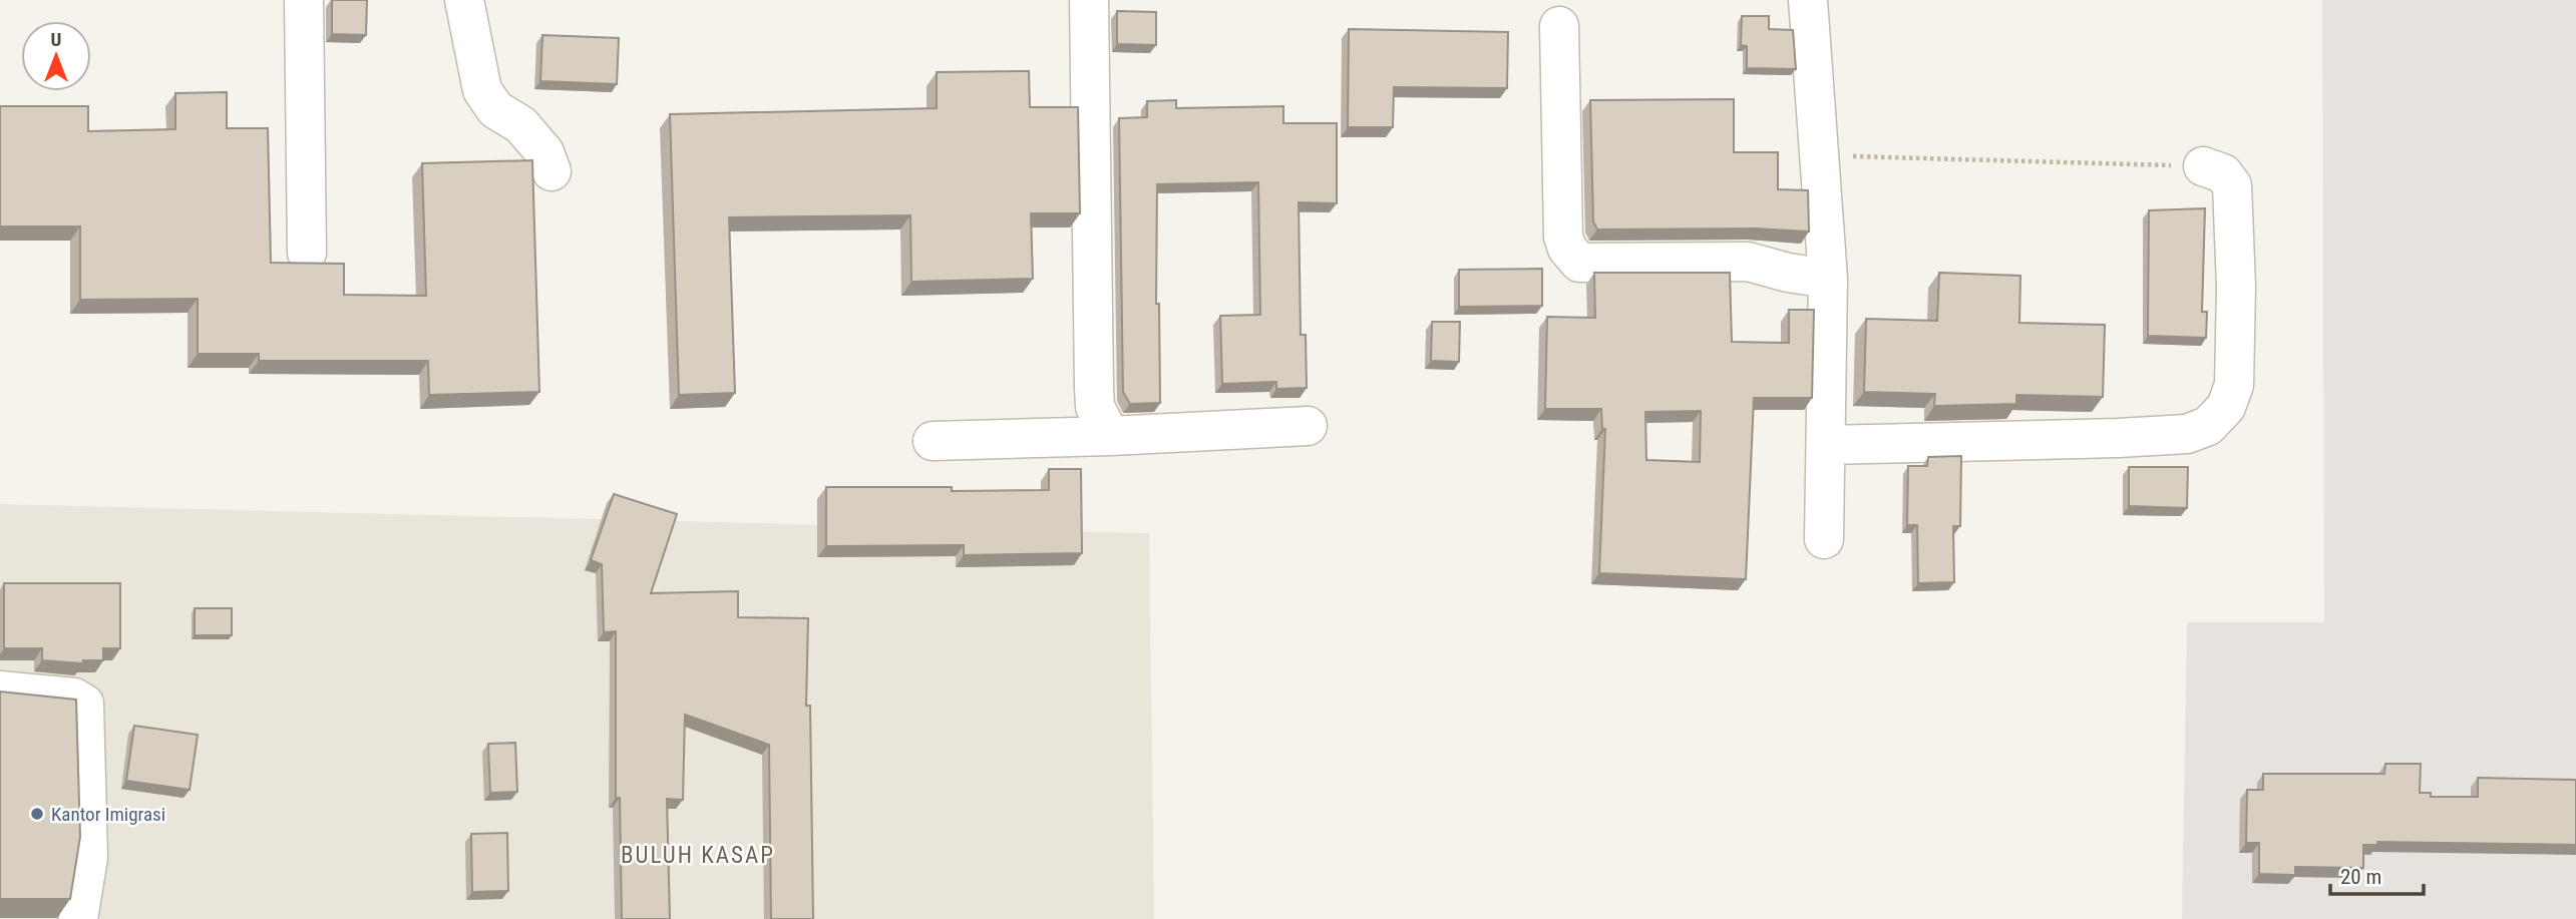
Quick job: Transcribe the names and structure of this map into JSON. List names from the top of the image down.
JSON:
{
  "districts": ["BULUH KASAP"],
  "places": ["Kantor Imigrasi"],
  "scale_bar": "20 m",
  "north": "top"
}
